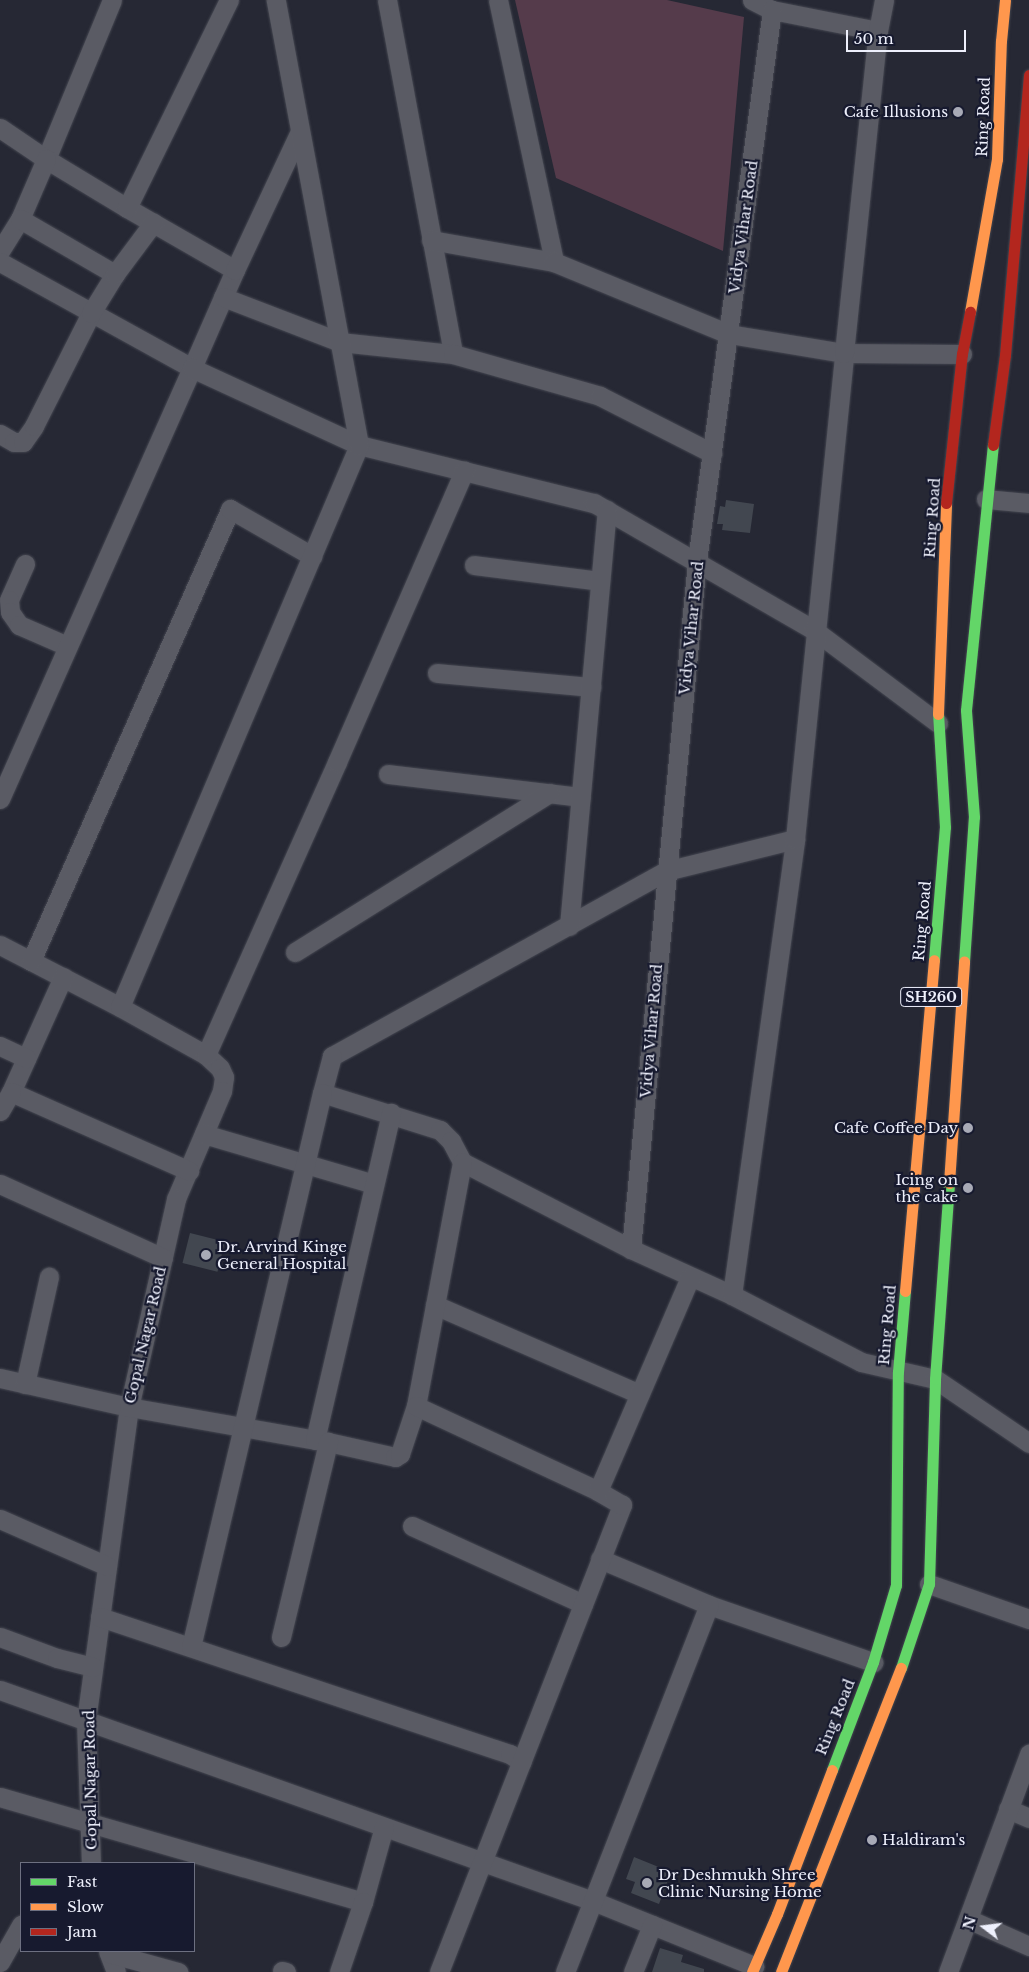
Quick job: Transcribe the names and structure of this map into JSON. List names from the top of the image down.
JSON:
{
  "streets": {
    "main road": ["Ring Road", "SH260"],
    "street": ["Vidya Vihar Road", "Gopal Nagar Road"]
  },
  "places": [
    "Cafe Illusions",
    "Cafe Coffee Day",
    "Icing on the cake",
    "Dr. Arvind Kinge General Hospital",
    "Haldiram's",
    "Dr Deshmukh Shree Clinic Nursing Home"
  ],
  "legend": ["Fast", "Slow", "Jam"],
  "scale_bar": "50 m",
  "north": "left"
}
